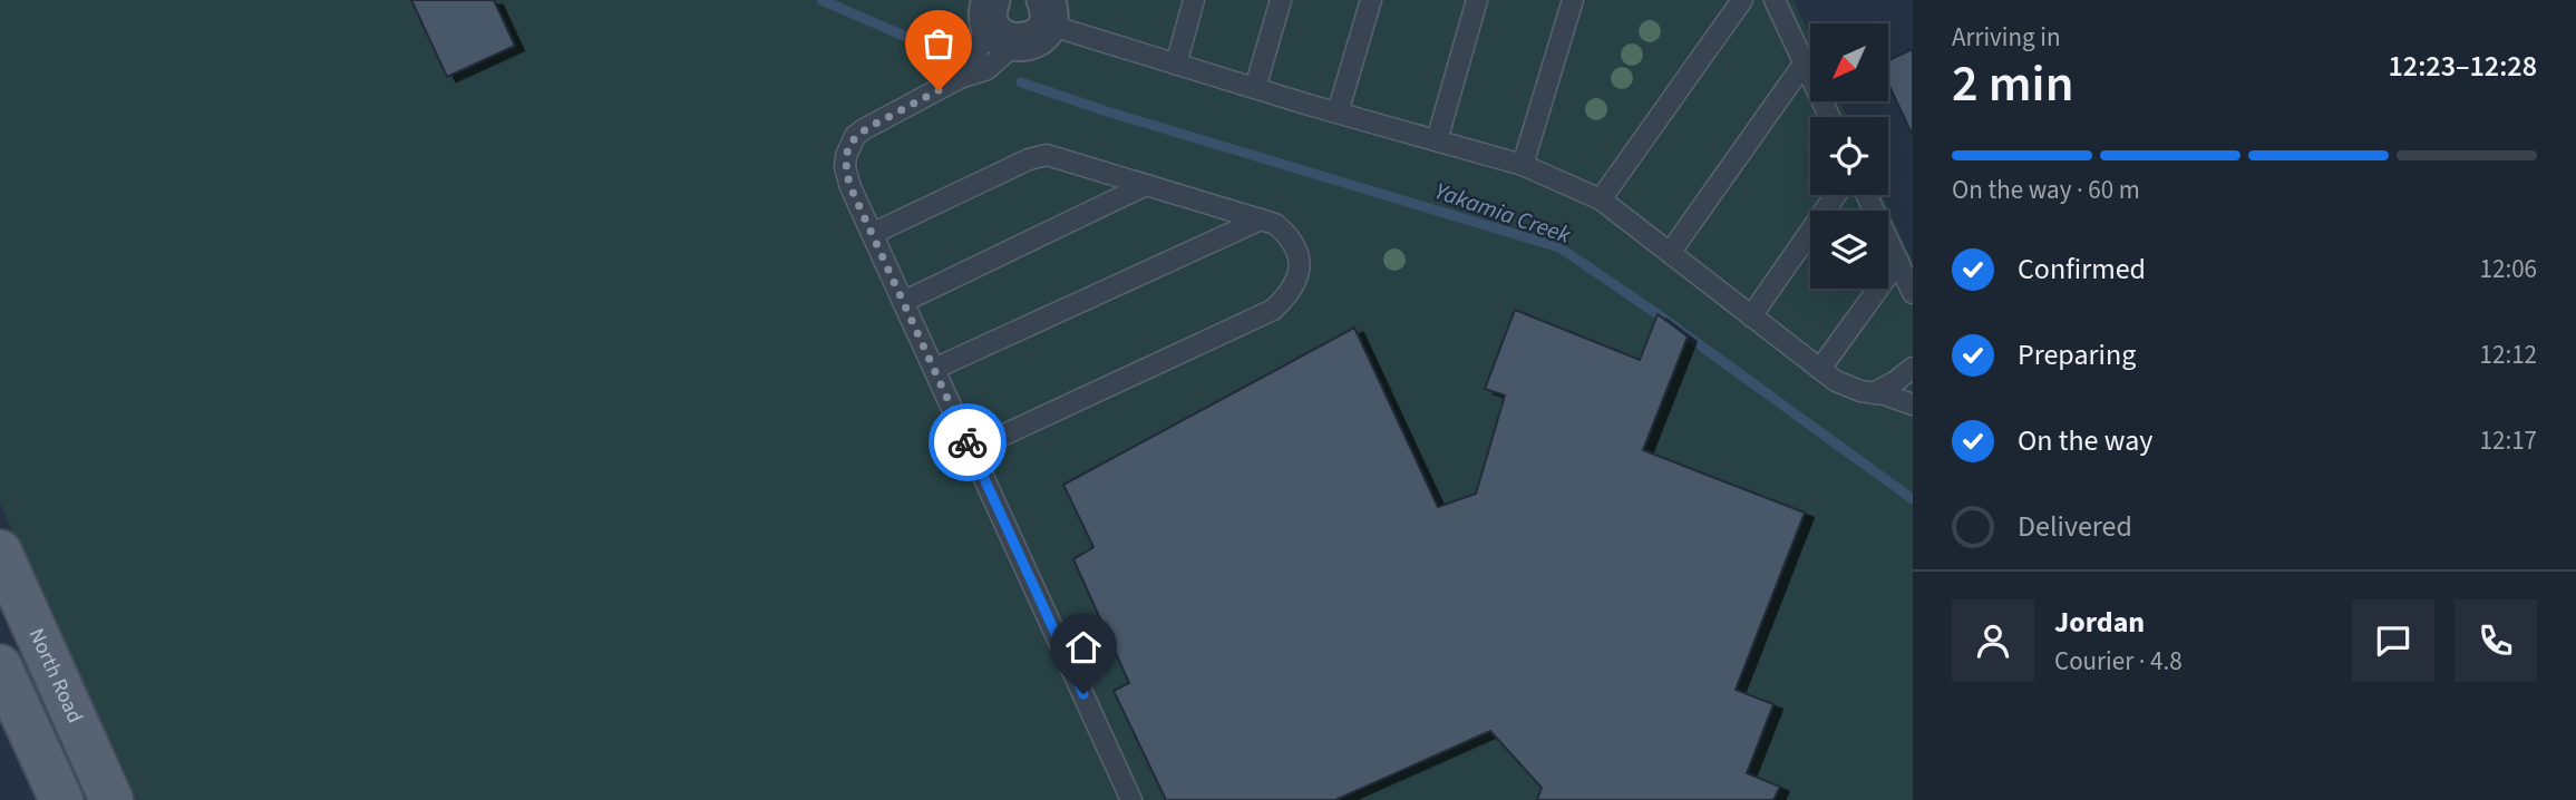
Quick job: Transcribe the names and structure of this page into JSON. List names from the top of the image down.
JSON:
{
  "streets": {
    "main road": ["North Road"]
  },
  "water": ["Yakamia Creek"],
  "north": "bottom left",
  "page": {
    "heading": ["2 min", "Arriving in", "12:23–12:28"],
    "panel": ["Jordan", "Courier · 4.8"],
    "bar": "On the way · 60 m",
    "list": [
      ["Confirmed", "12:06"],
      ["Preparing", "12:12"],
      ["On the way", "12:17"],
      "Delivered"
    ]
  }
}
